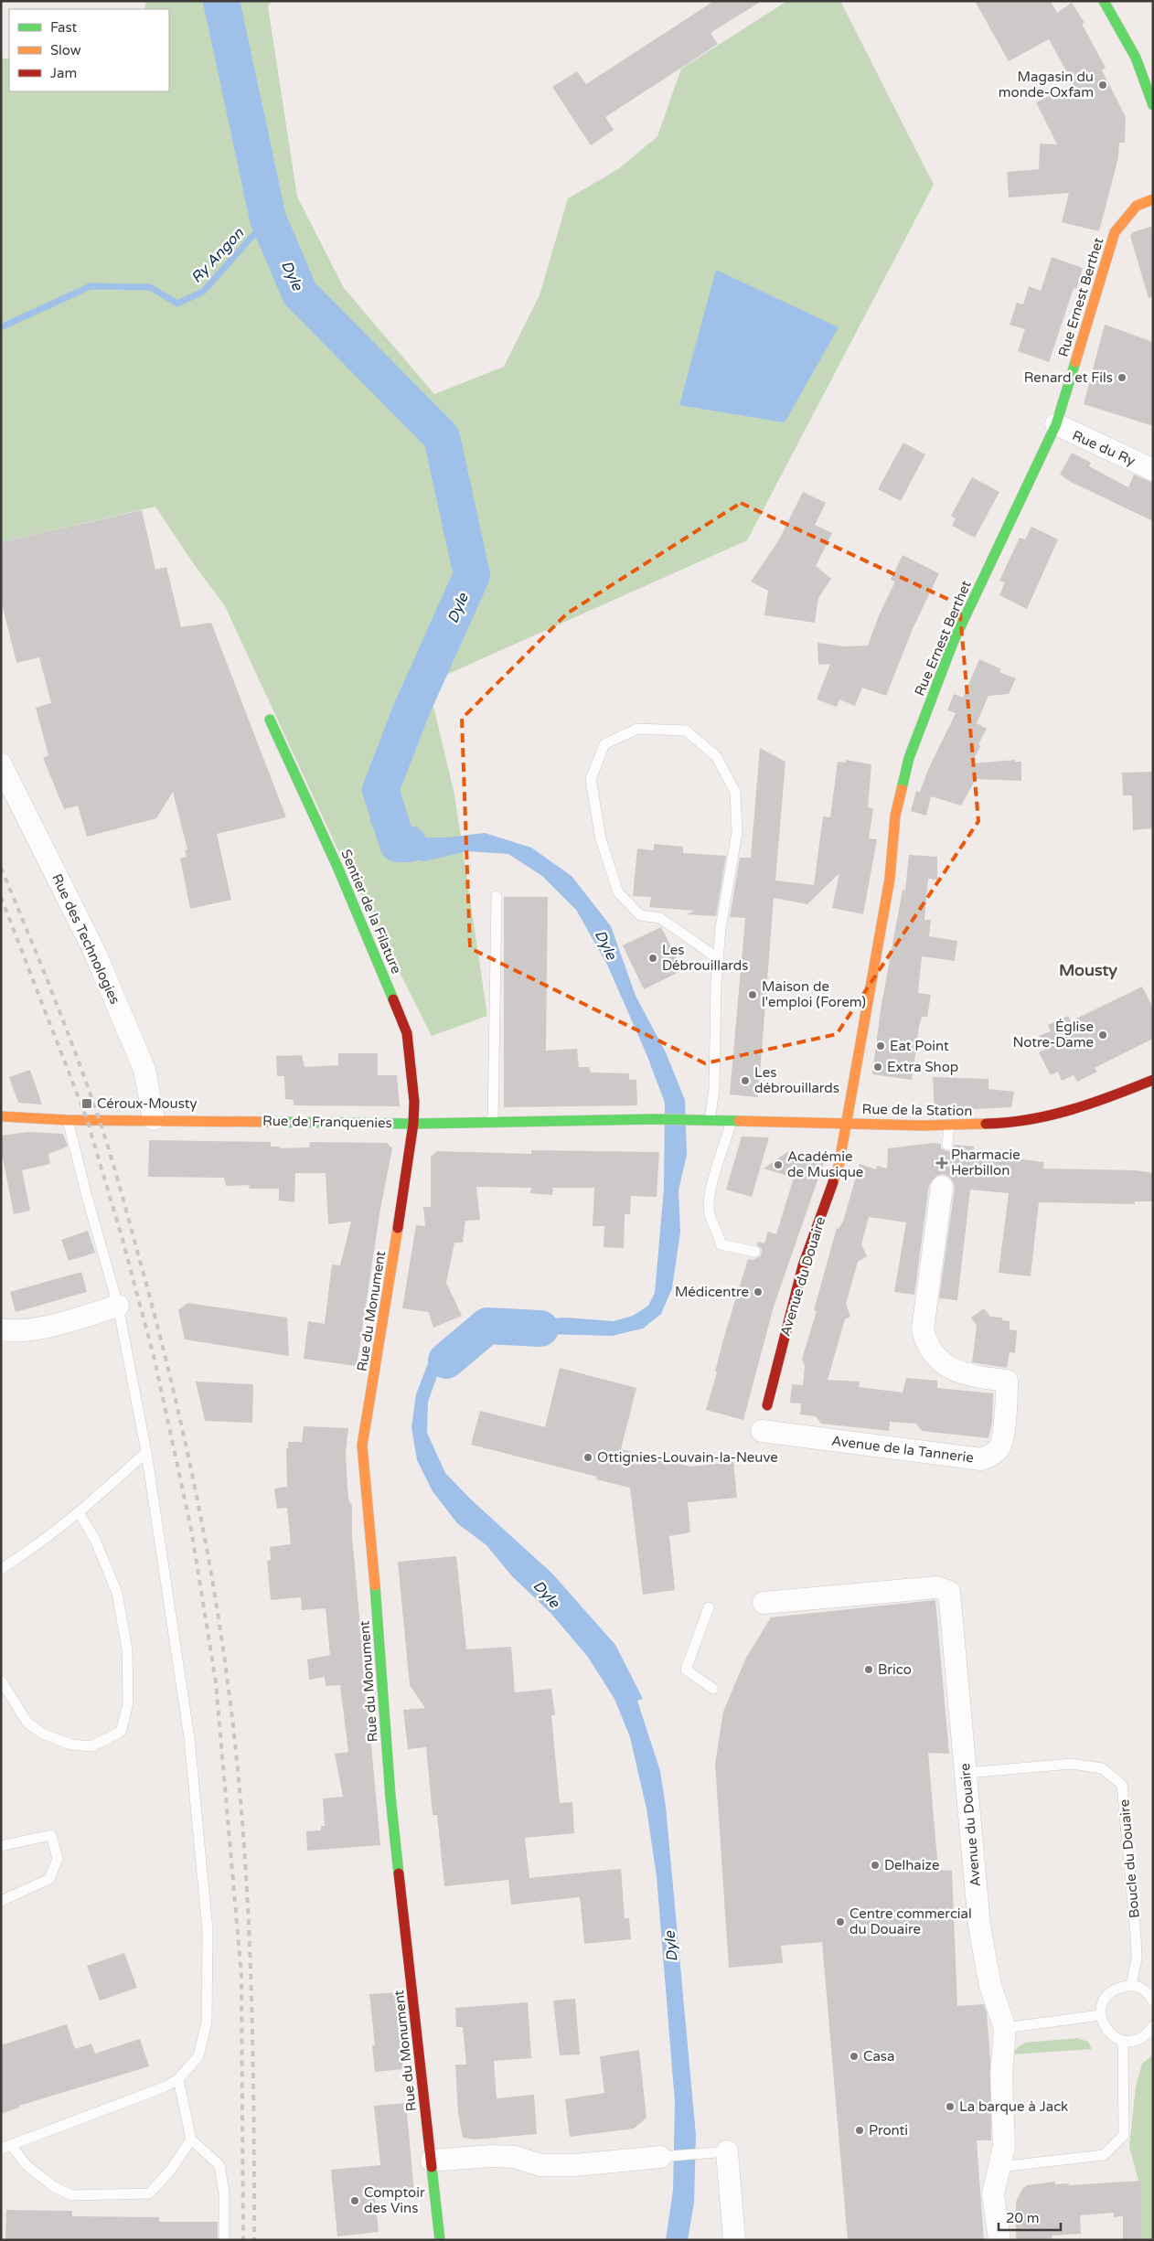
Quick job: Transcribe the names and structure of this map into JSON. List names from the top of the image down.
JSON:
{
  "streets": {
    "street": [
      "Rue Ernest Berthet",
      "Rue du Ry",
      "Sentier de la Filature",
      "Rue des Technologies",
      "Rue de la Station",
      "Rue de Franquenies",
      "Avenue du Douaire",
      "Rue du Monument",
      "Avenue de la Tannerie"
    ],
    "lane": ["Boucle du Douaire"]
  },
  "crossings": [
    ["Rue Ernest Berthet", "Rue du Ry"],
    ["Rue Ernest Berthet", "Rue de la Station"],
    ["Rue Ernest Berthet", "Avenue du Douaire"],
    ["Sentier de la Filature", "Rue de Franquenies"],
    ["Sentier de la Filature", "Rue du Monument"],
    ["Rue des Technologies", "Rue de Franquenies"],
    ["Rue de la Station", "Rue de Franquenies"],
    ["Rue de la Station", "Avenue du Douaire"],
    ["Rue de Franquenies", "Rue du Monument"],
    ["Avenue du Douaire", "Avenue de la Tannerie"],
    ["Avenue du Douaire", "Boucle du Douaire"]
  ],
  "districts": ["Mousty"],
  "water": ["Ry Angon", "Dyle"],
  "places": {
    "other": [
      "Magasin du monde-Oxfam",
      "Renard et Fils",
      "Les Débrouillards",
      "Maison de l'emploi (Forem)",
      "Église Notre-Dame",
      "Eat Point",
      "Extra Shop",
      "Les débrouillards",
      "Académie de Musique",
      "Médicentre",
      "Ottignies-Louvain-la-Neuve",
      "Brico",
      "Delhaize",
      "Centre commercial du Douaire",
      "Casa",
      "La barque à Jack",
      "Pronti",
      "Comptoir des Vins"
    ],
    "transit": ["Céroux-Mousty"],
    "health": ["Pharmacie Herbillon"]
  },
  "legend": ["Fast", "Slow", "Jam"],
  "scale_bar": "20 m"
}
